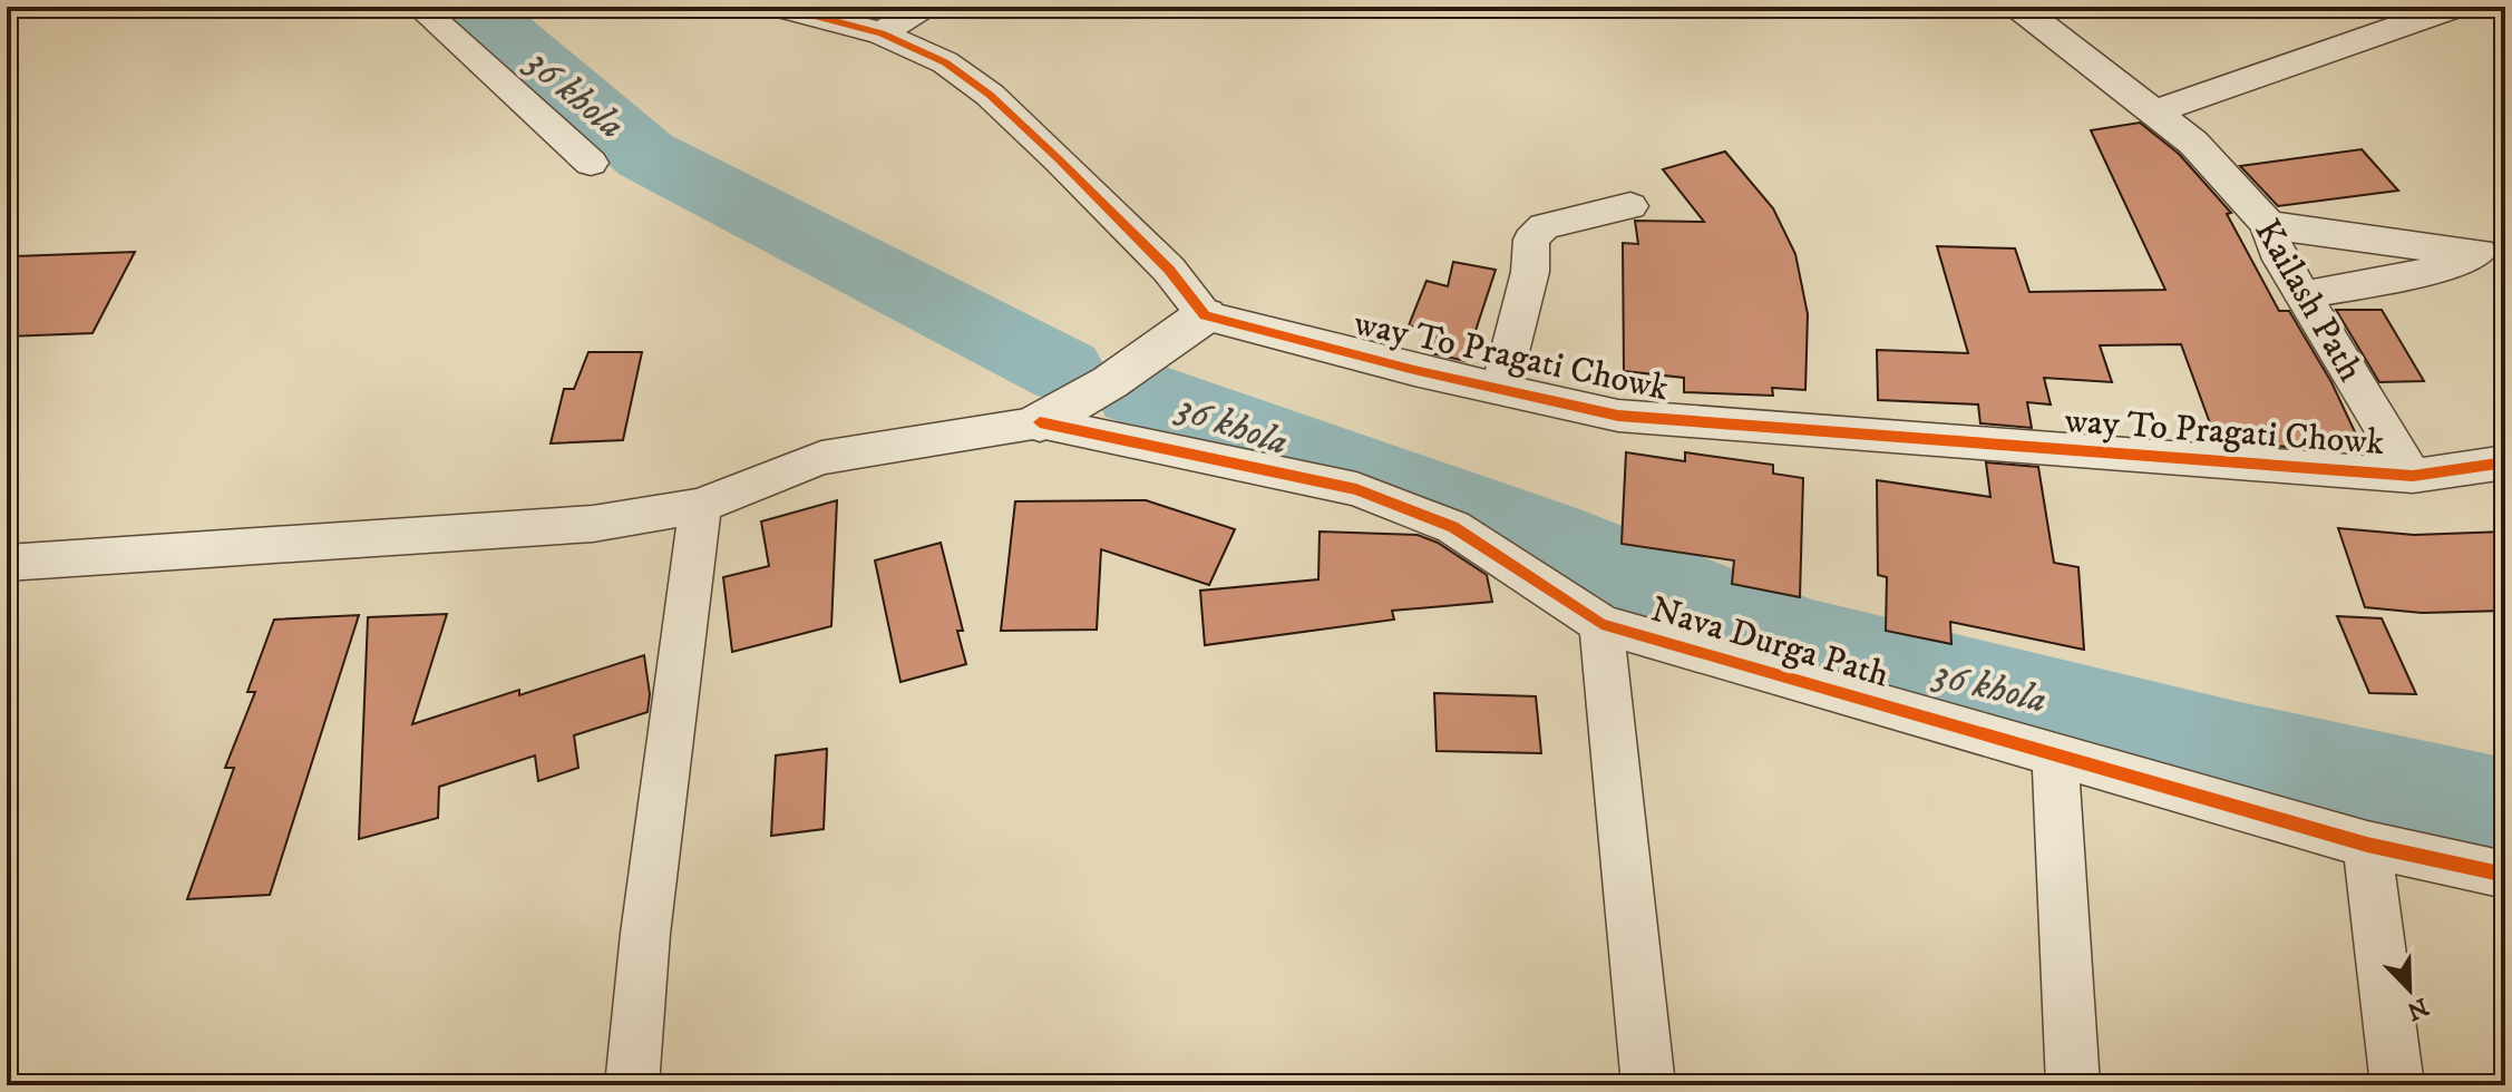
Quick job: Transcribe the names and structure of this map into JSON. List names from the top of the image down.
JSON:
{
  "streets": {
    "street": ["Kailash Path", "way To Pragati Chowk", "Nava Durga Path"]
  },
  "crossings": [
    ["Kailash Path", "way To Pragati Chowk"]
  ],
  "water": ["36 khola"],
  "north": "bottom right"
}
